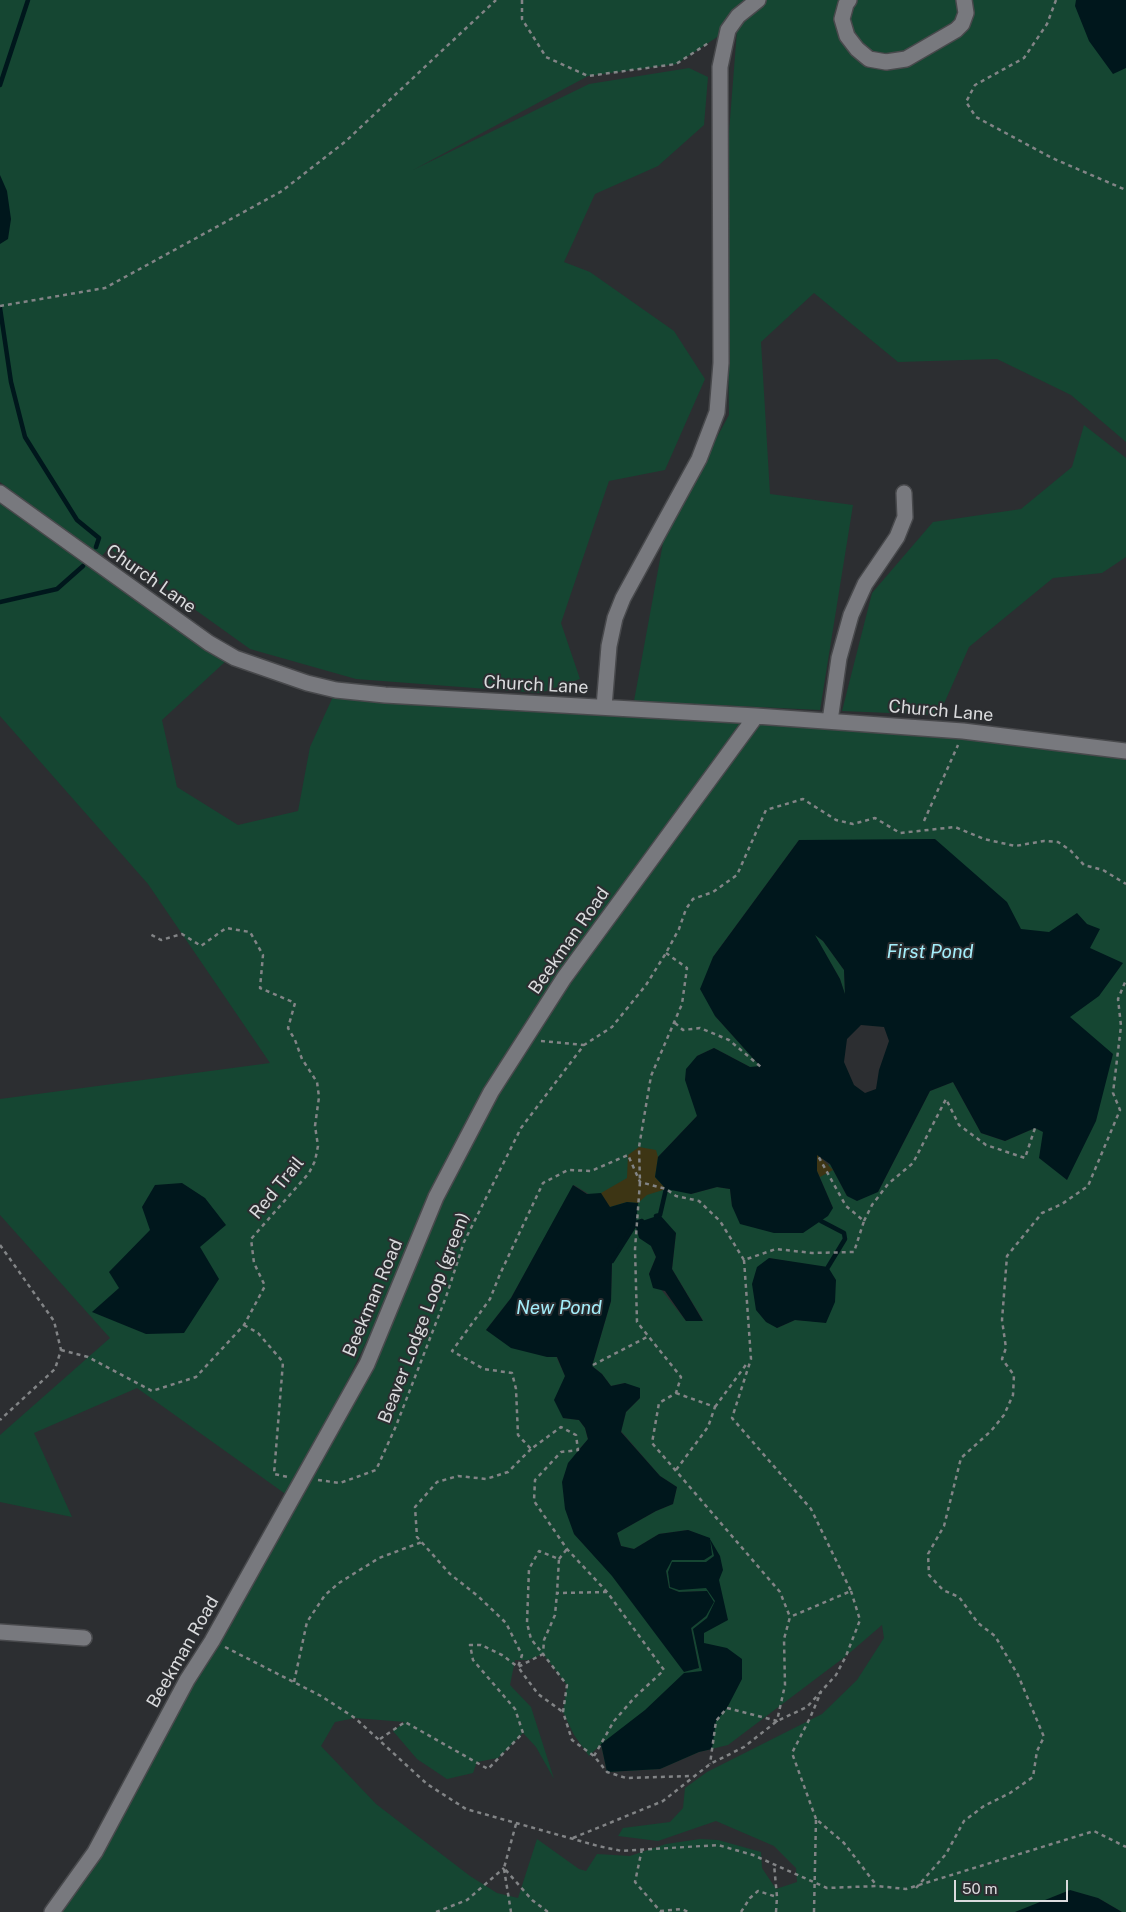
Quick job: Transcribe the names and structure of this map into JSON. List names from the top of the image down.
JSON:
{
  "streets": {
    "street": ["Church Lane", "Beekman Road"],
    "path": ["Red Trail", "Beaver Lodge Loop (green)"]
  },
  "crossings": [
    ["Church Lane", "Beekman Road"],
    ["Beekman Road", "Beaver Lodge Loop (green)"],
    ["Red Trail", "Beaver Lodge Loop (green)"]
  ],
  "water": ["First Pond", "New Pond"],
  "scale_bar": "50 m"
}
